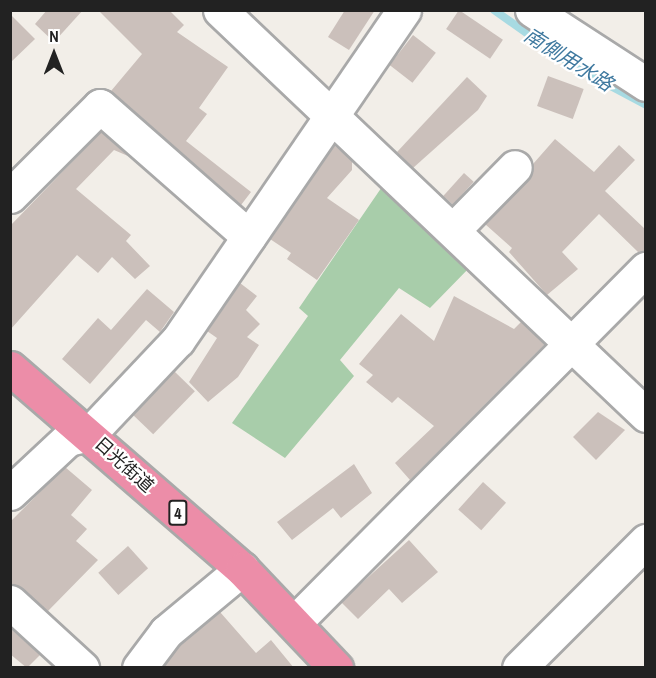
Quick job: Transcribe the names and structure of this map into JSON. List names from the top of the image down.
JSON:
{
  "streets": {
    "highway": ["日光街道", "4"]
  },
  "water": ["南側用水路"],
  "north": "top"
}
